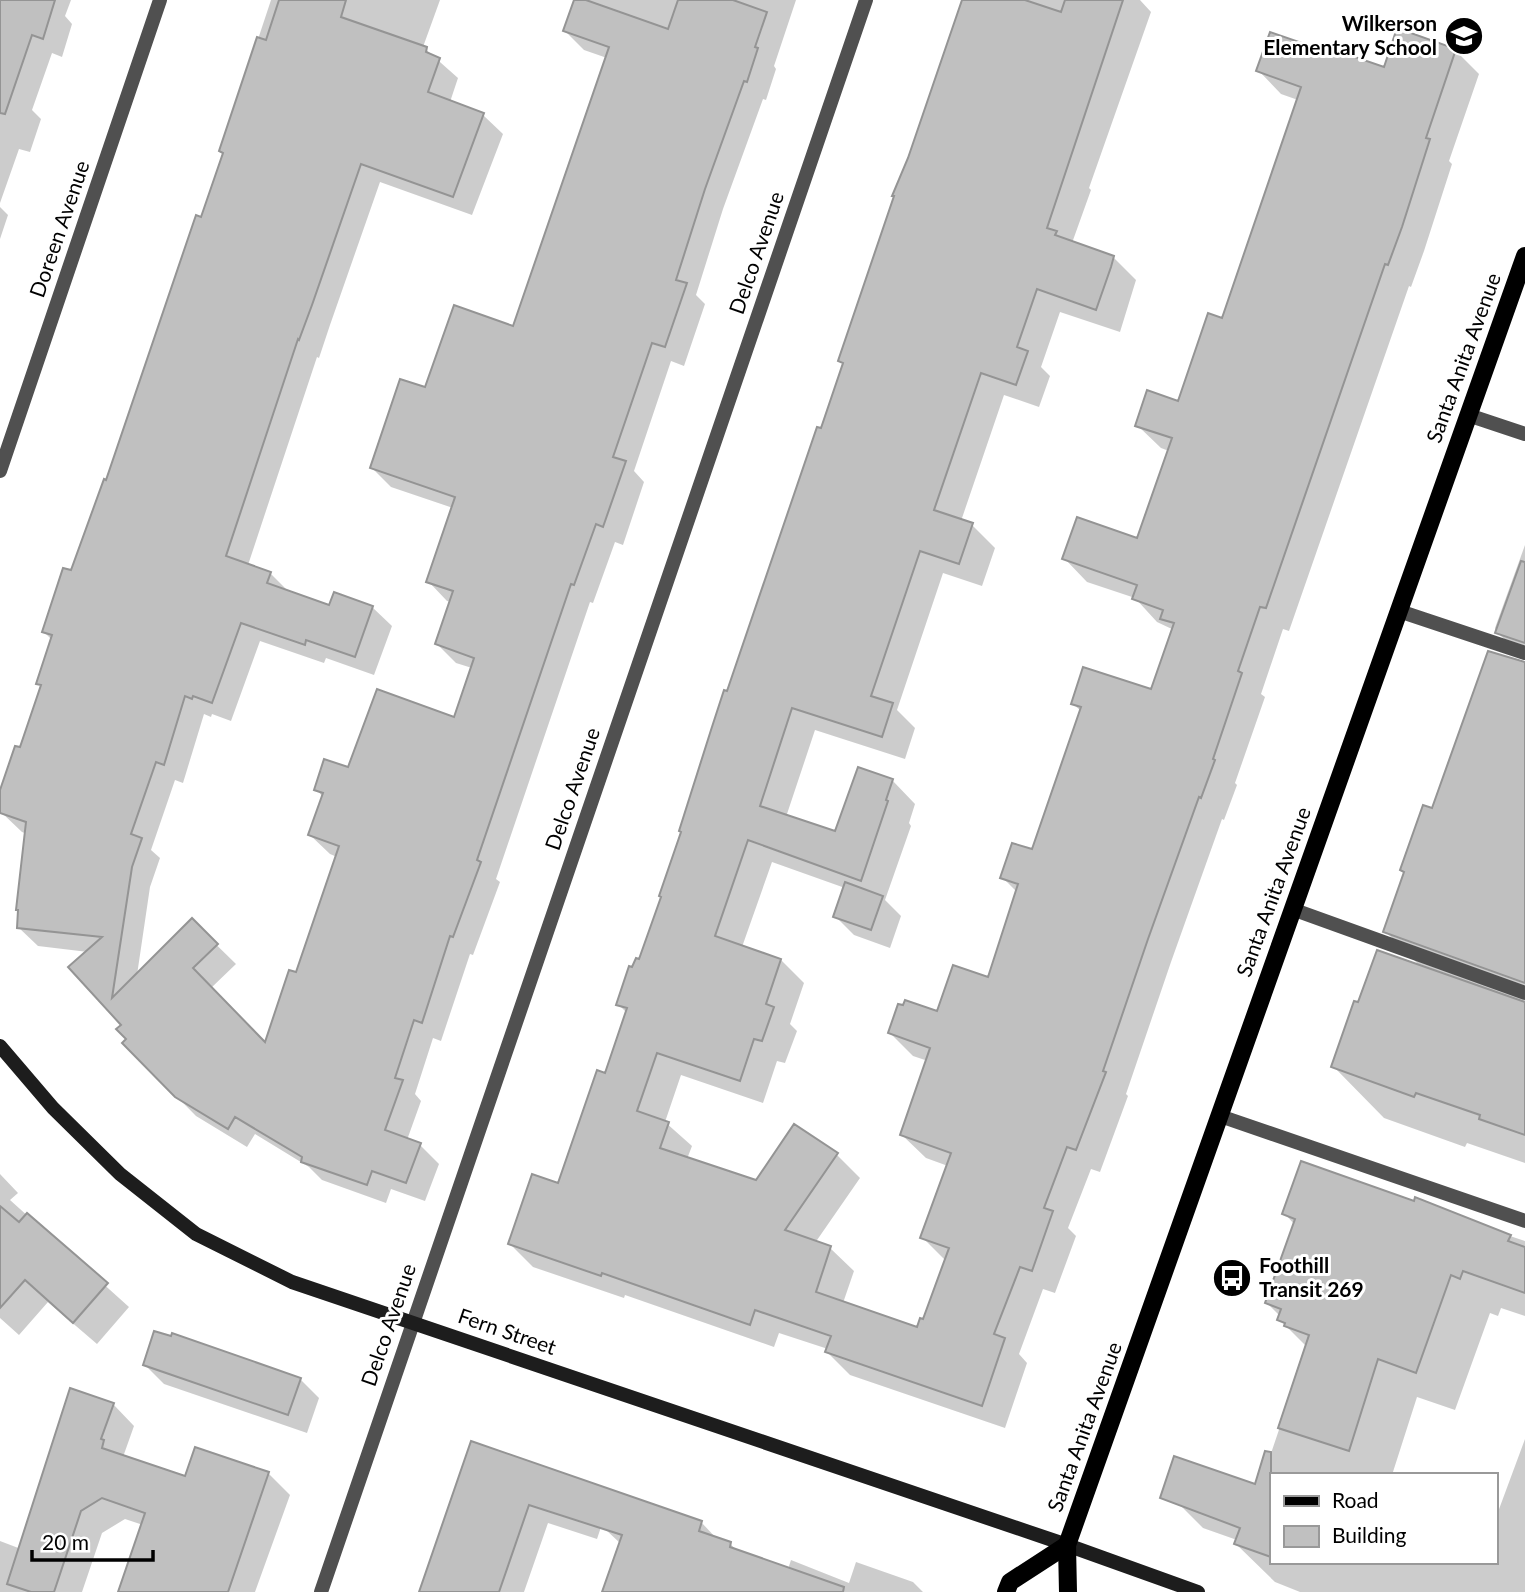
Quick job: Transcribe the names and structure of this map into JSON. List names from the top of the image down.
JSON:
{
  "streets": {
    "main road": ["Santa Anita Avenue"],
    "street": ["Doreen Avenue", "Delco Avenue", "Fern Street"]
  },
  "crossings": [
    ["Delco Avenue", "Fern Street"],
    ["Santa Anita Avenue", "Fern Street"]
  ],
  "places": {
    "school or university": ["Wilkerson Elementary School"],
    "bus stop": ["Foothill Transit 269"]
  },
  "legend": ["Road", "Building"],
  "scale_bar": "20 m"
}
